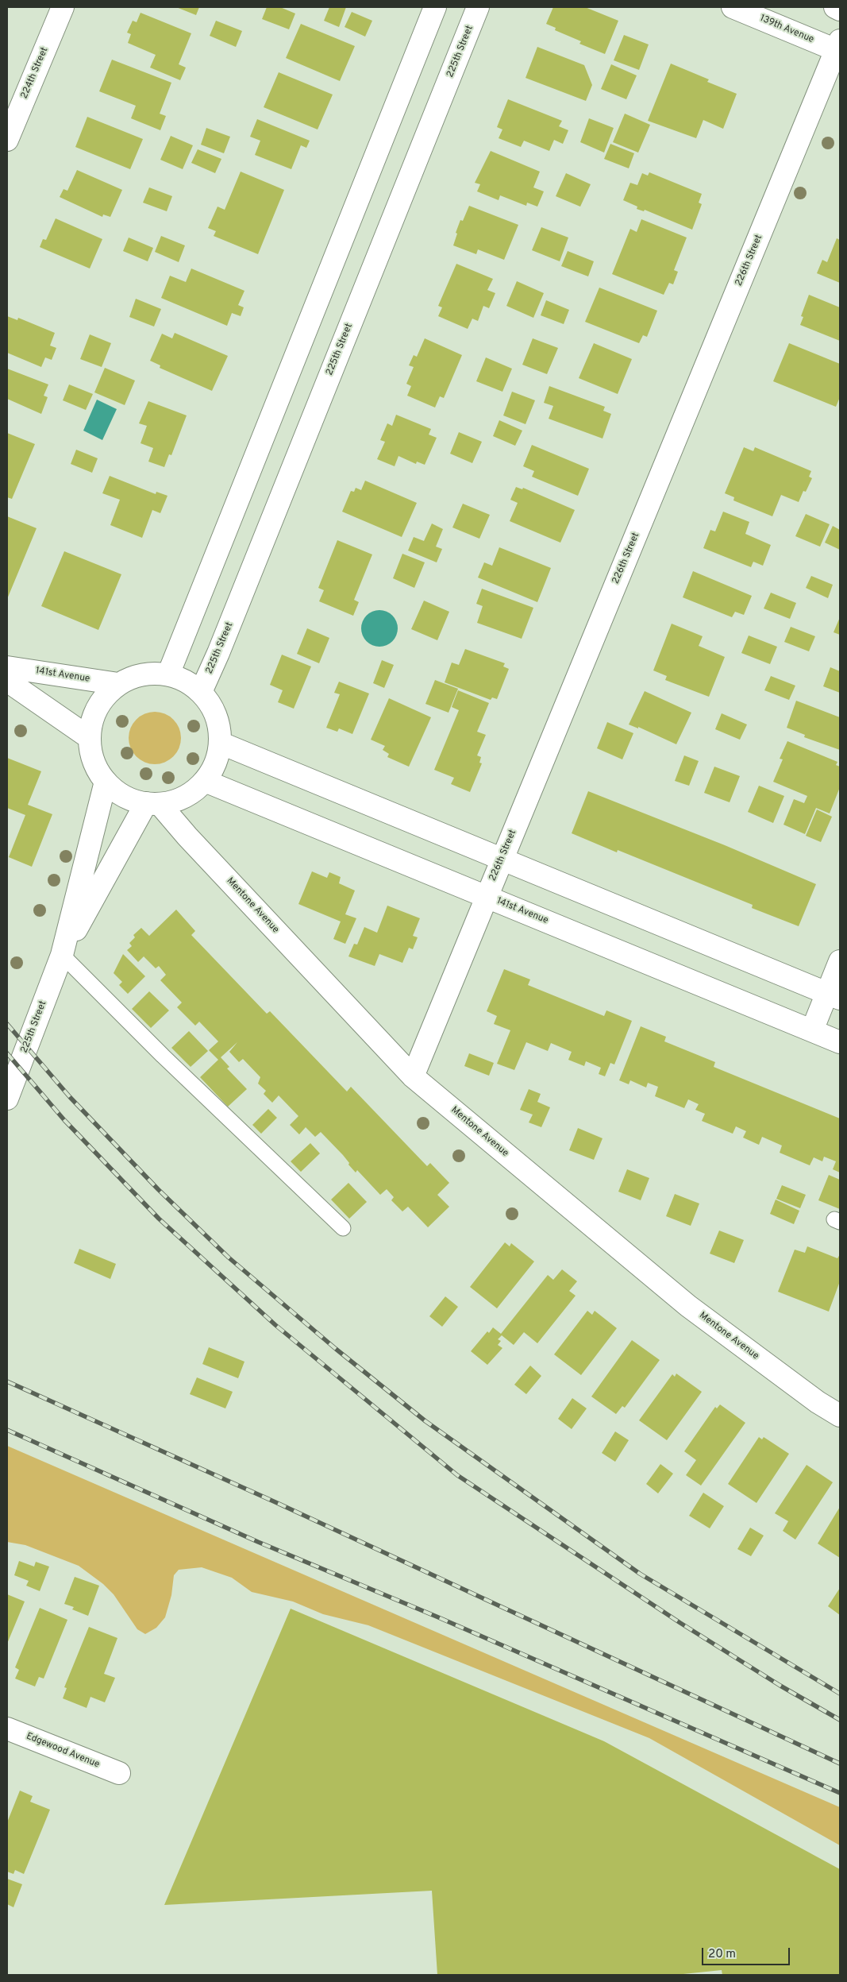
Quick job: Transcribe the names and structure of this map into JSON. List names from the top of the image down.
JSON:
{
  "streets": {
    "street": [
      "139th Avenue",
      "225th Street",
      "224th Street",
      "226th Street",
      "141st Avenue",
      "Mentone Avenue",
      "Edgewood Avenue"
    ]
  },
  "crossings": [
    ["139th Avenue", "226th Street"],
    ["225th Street", "141st Avenue"],
    ["225th Street", "Mentone Avenue"],
    ["226th Street", "141st Avenue"],
    ["226th Street", "Mentone Avenue"],
    ["141st Avenue", "Mentone Avenue"]
  ],
  "scale_bar": "20 m"
}
